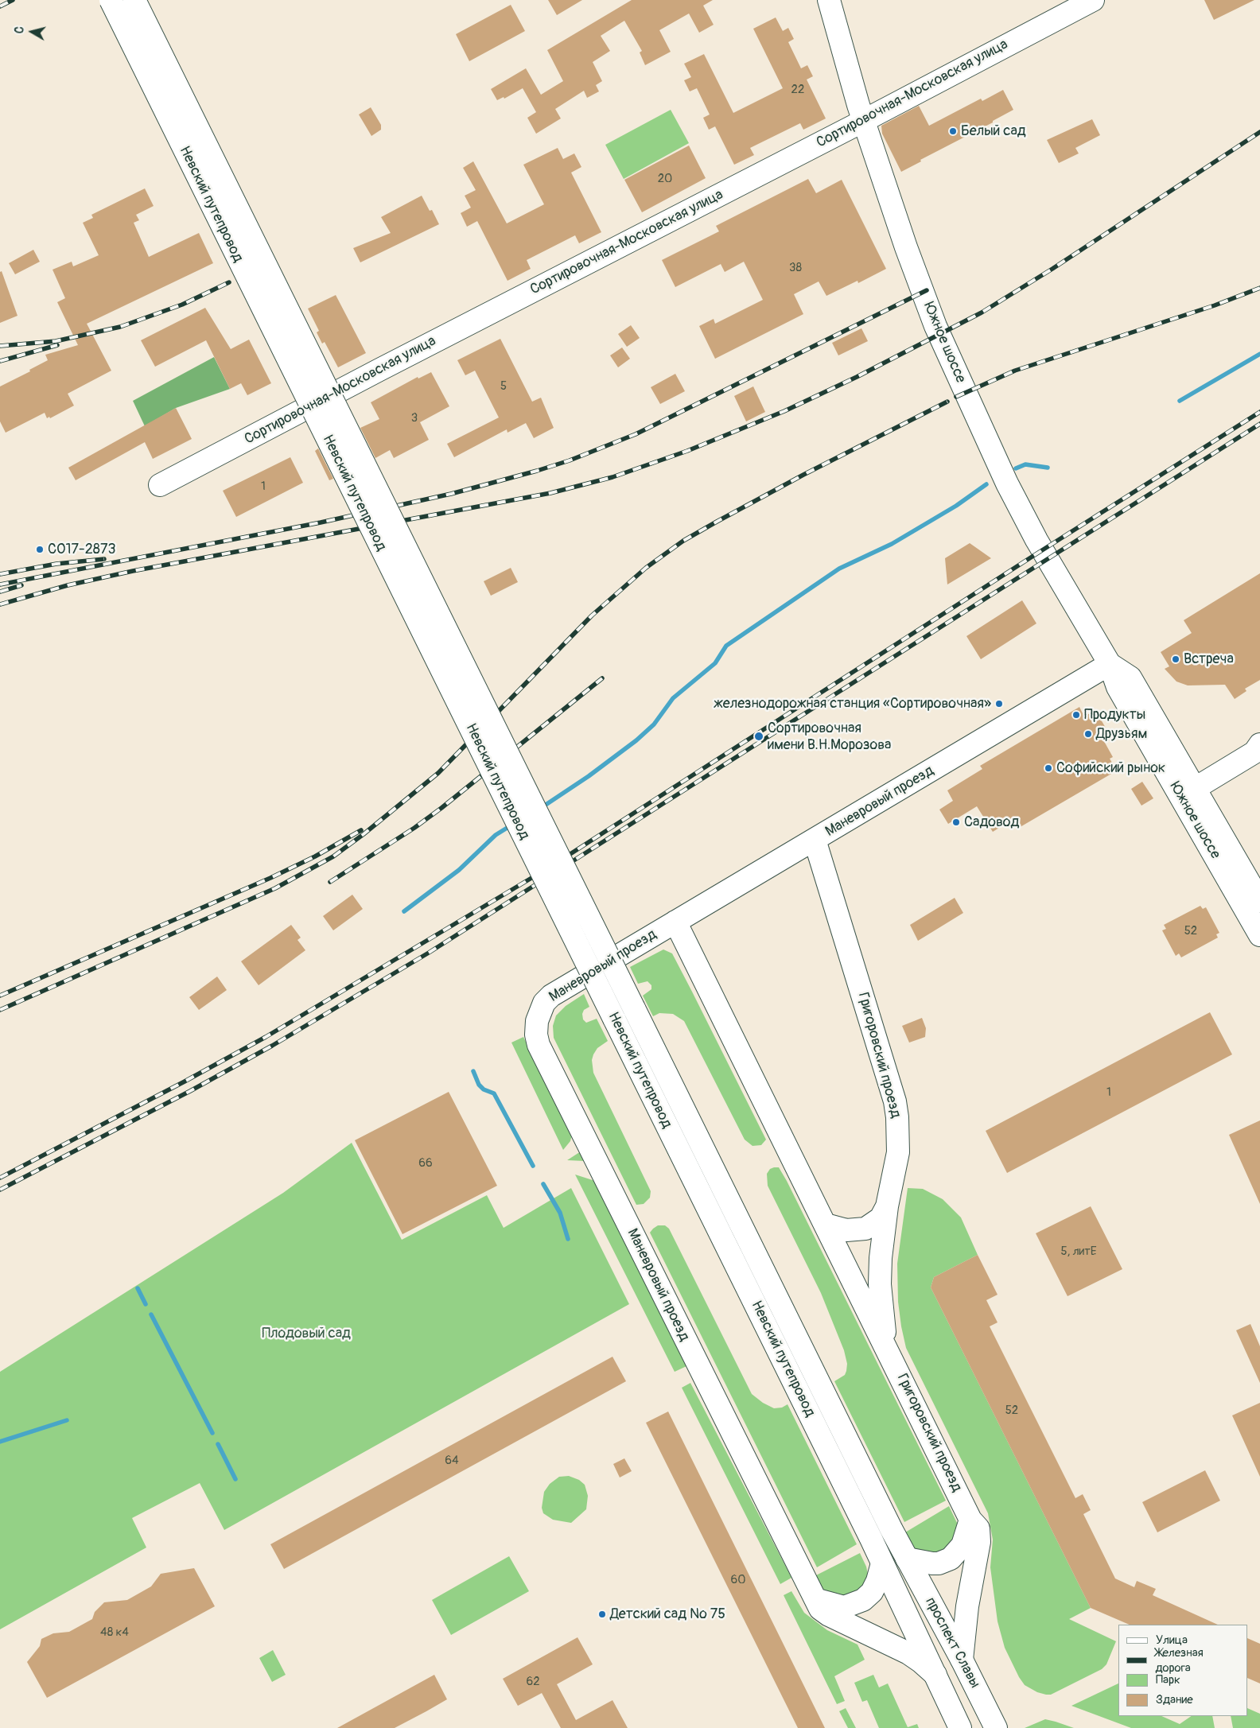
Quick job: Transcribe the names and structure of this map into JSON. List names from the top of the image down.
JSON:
{
  "streets": {
    "street": [
      "Сортировочная-Московская улица",
      "Невский путепровод",
      "Южное шоссе",
      "Маневровый проезд",
      "Григоровский проезд",
      "проспект Славы"
    ]
  },
  "crossings": [
    ["Сортировочная-Московская улица", "Южное шоссе"],
    ["Невский путепровод", "проспект Славы"],
    ["Южное шоссе", "Маневровый проезд"],
    ["Маневровый проезд", "Григоровский проезд"],
    ["Маневровый проезд", "проспект Славы"],
    ["Григоровский проезд", "проспект Славы"]
  ],
  "parks": ["Плодовый сад"],
  "places": [
    "Белый сад",
    "СО17-2873",
    "Встреча",
    "железнодорожная станция «Сортировочная»",
    "Продукты",
    "Друзьям",
    "Сортировочная имени В.Н.Морозова",
    "Софийский рынок",
    "Садовод",
    "Детский сад № 75"
  ],
  "house_numbers": [
    "22",
    "20",
    "38",
    "5",
    "3",
    "1",
    "52",
    "1",
    "66",
    "5, литЕ",
    "52",
    "64",
    "60",
    "48 к4",
    "62"
  ],
  "legend": [
    "Улица",
    "Железная дорога",
    "Парк",
    "Здание"
  ],
  "north": "left"
}
